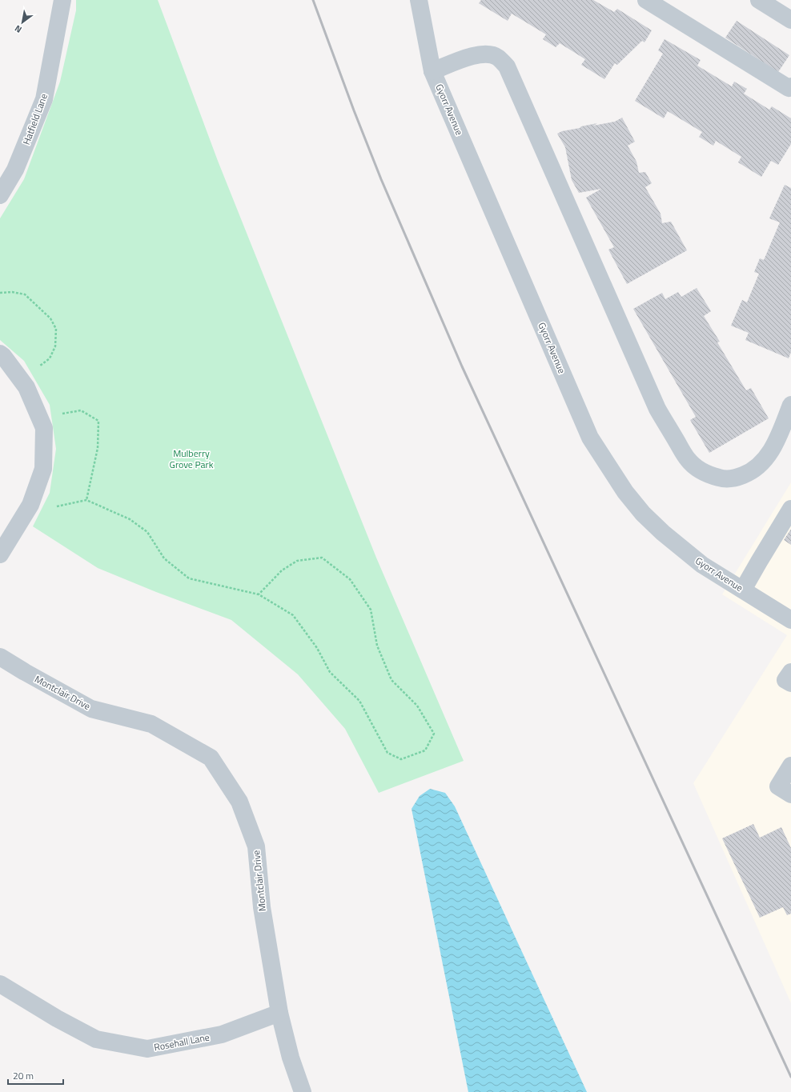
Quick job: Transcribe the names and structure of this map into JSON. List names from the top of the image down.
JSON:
{
  "streets": {
    "street": [
      "Gyorr Avenue",
      "Hatfield Lane",
      "Montclair Drive",
      "Rosehall Lane"
    ]
  },
  "crossings": [
    ["Montclair Drive", "Rosehall Lane"]
  ],
  "parks": ["Mulberry Grove Park"],
  "scale_bar": "20 m",
  "north": "bottom left"
}
